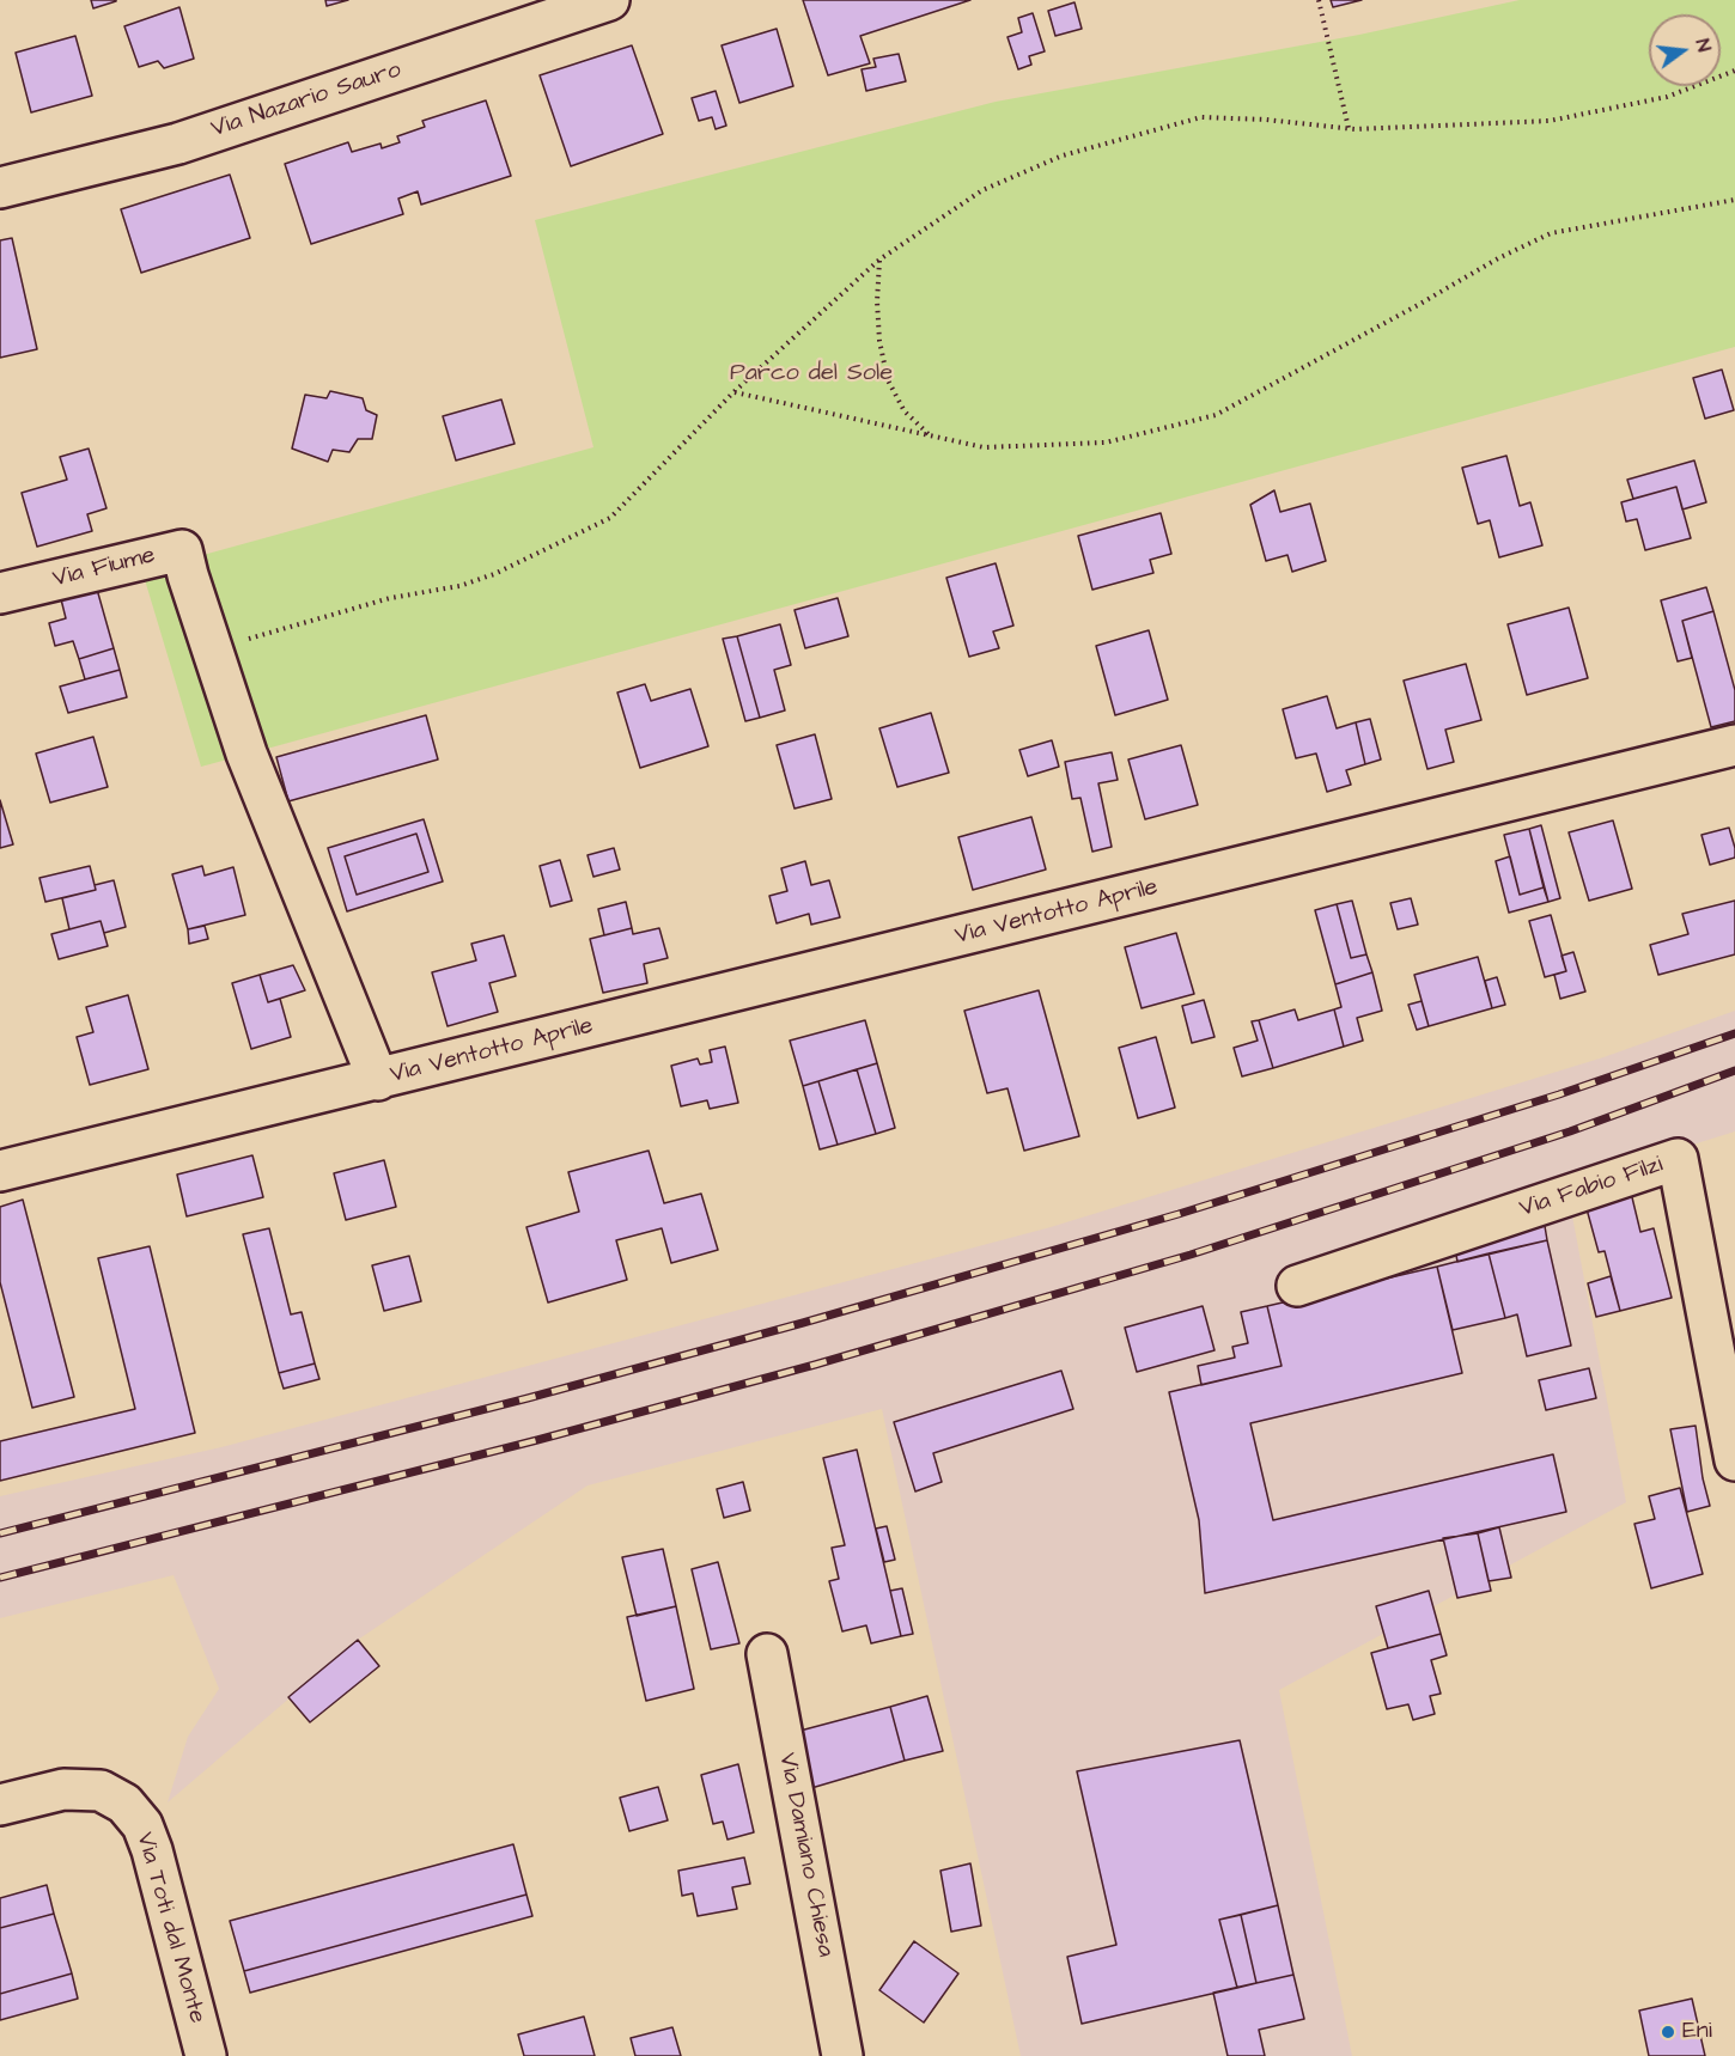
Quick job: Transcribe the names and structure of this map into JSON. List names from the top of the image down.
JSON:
{
  "streets": {
    "street": [
      "Via Nazario Sauro",
      "Via Fiume",
      "Via Ventotto Aprile",
      "Via Fabio Filzi",
      "Via Damiano Chiesa",
      "Via Toti dal Monte"
    ]
  },
  "crossings": [
    ["Via Fiume", "Via Ventotto Aprile"]
  ],
  "parks": ["Parco del Sole"],
  "places": ["Eni"],
  "north": "right"
}
